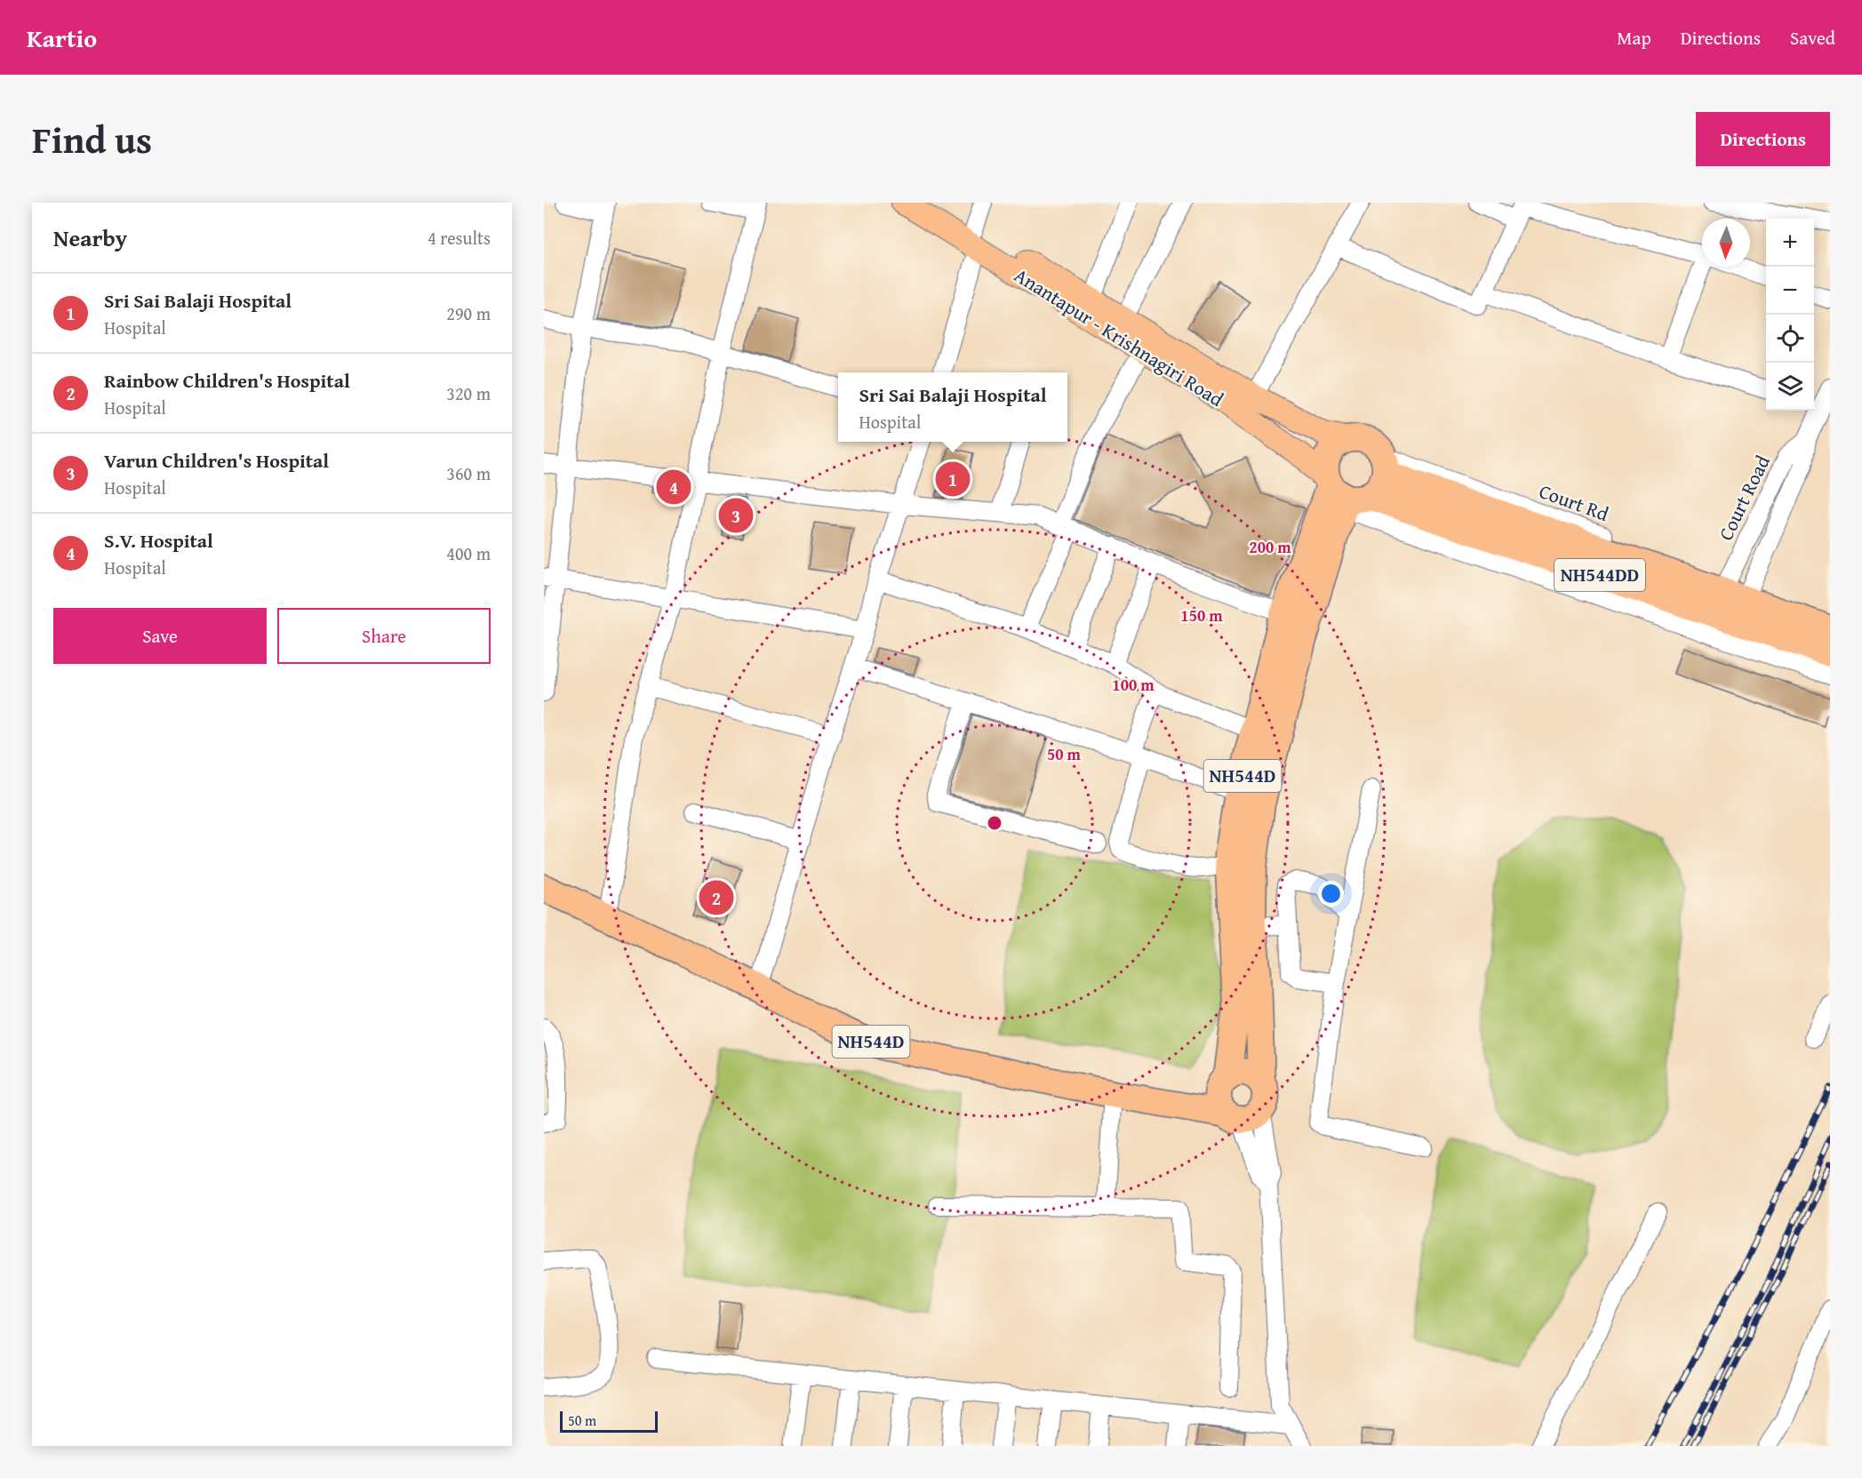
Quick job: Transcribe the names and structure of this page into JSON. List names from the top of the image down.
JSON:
{
  "streets": {
    "highway": ["Anantapur - Krishnagiri Road", "NH544DD", "NH544D"],
    "street": ["Court Road", "Court Rd"]
  },
  "crossings": [
    ["Anantapur - Krishnagiri Road", "Court Rd"],
    ["Anantapur - Krishnagiri Road", "NH544DD"],
    ["Anantapur - Krishnagiri Road", "NH544D"],
    ["Court Road", "Court Rd"],
    ["Court Rd", "NH544DD"],
    ["Court Rd", "NH544D"],
    ["NH544DD", "NH544D"]
  ],
  "scale_bar": "50 m",
  "north": "bottom",
  "page": {
    "header": "Kartio",
    "nav": ["Map", "Directions", "Saved"],
    "title": "Find us",
    "buttons": [
      "Directions",
      ["Save", "Share"]
    ],
    "heading": ["Nearby", "4 results"],
    "map_buttons": ["+", "−"],
    "list": [
      {
        "mark": "1",
        "name": "Sri Sai Balaji Hospital",
        "note": "Hospital",
        "value": "290 m"
      },
      {
        "mark": "2",
        "name": "Rainbow Children's Hospital",
        "note": "Hospital",
        "value": "320 m"
      },
      {
        "mark": "3",
        "name": "Varun Children's Hospital",
        "note": "Hospital",
        "value": "360 m"
      },
      {
        "mark": "4",
        "name": "S.V. Hospital",
        "note": "Hospital",
        "value": "400 m"
      }
    ],
    "popup": ["Sri Sai Balaji Hospital", "Hospital"],
    "pins": [
      "1",
      "4",
      "3",
      "2"
    ],
    "scale": "50 m"
  },
  "rings": [
    "200 m",
    "150 m",
    "100 m",
    "50 m"
  ]
}
